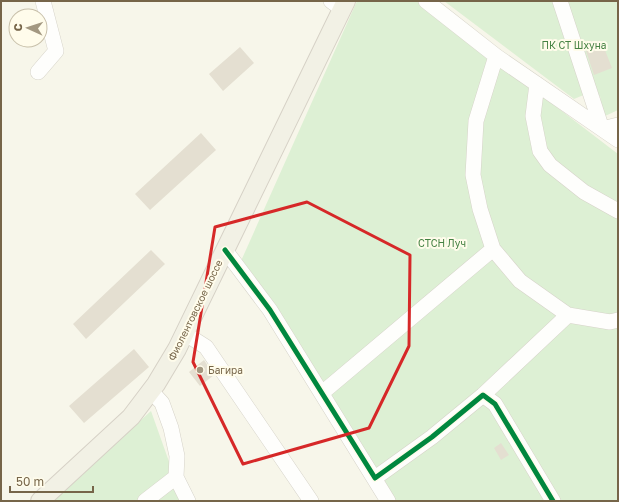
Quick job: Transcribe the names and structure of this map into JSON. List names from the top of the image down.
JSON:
{
  "streets": {
    "main road": ["Фиолентовское шоссе"]
  },
  "parks": ["ПК СТ Шхуна", "СТСН Луч"],
  "places": ["Багира"],
  "scale_bar": "50 m",
  "north": "left"
}
